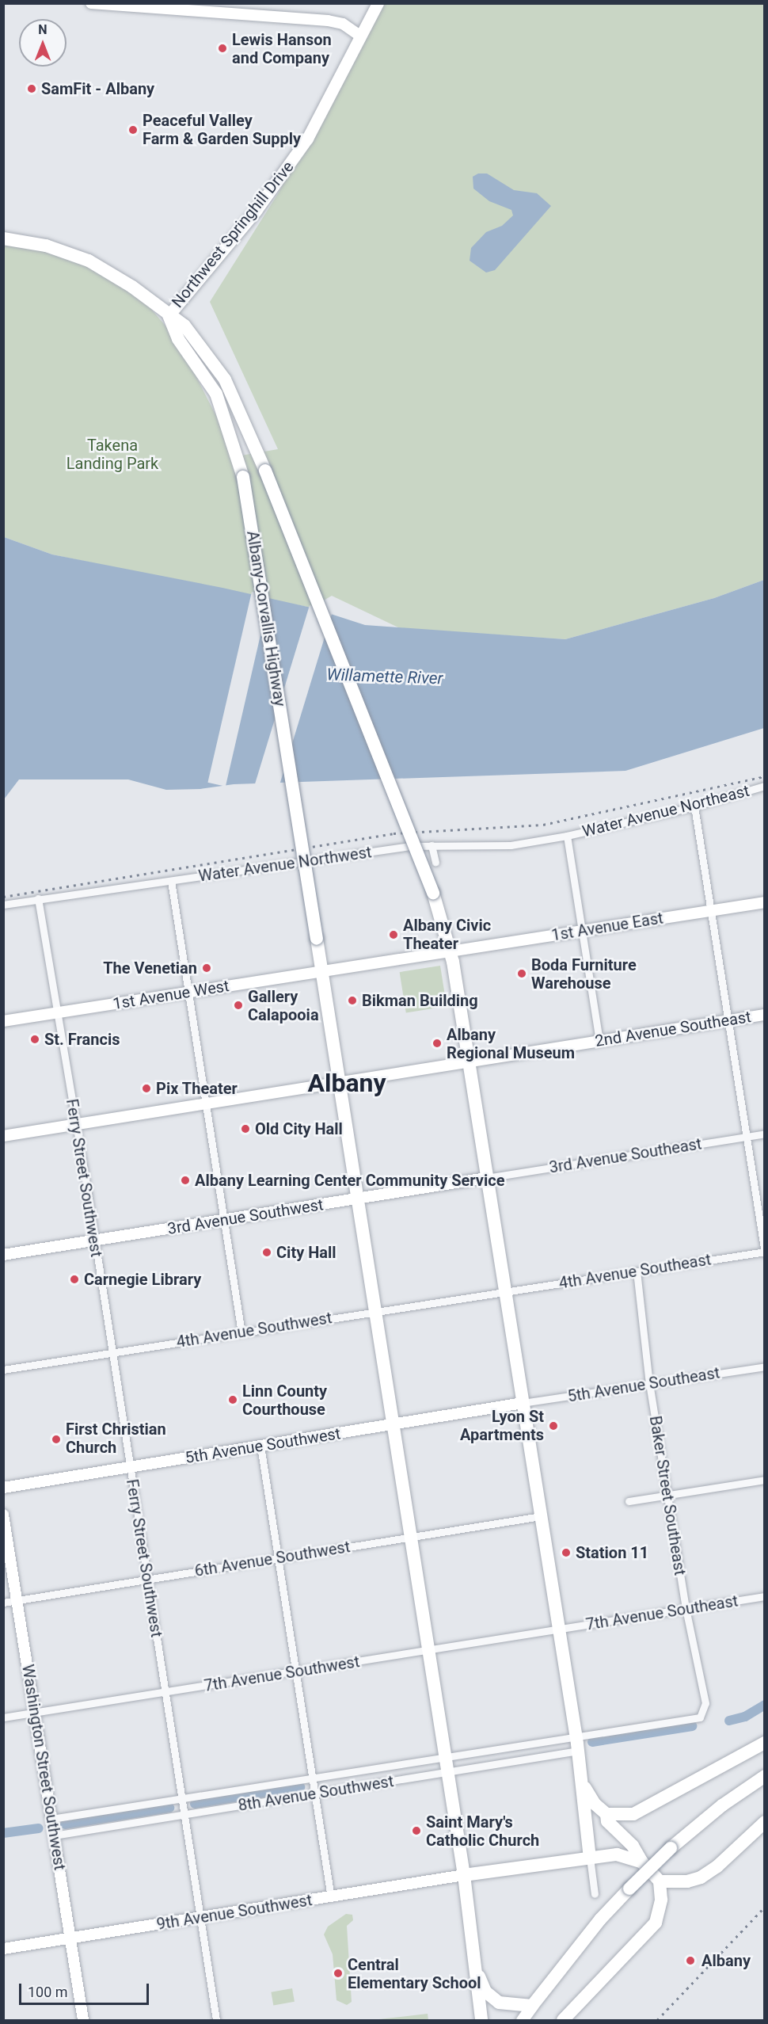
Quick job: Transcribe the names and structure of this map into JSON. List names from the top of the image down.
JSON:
{
  "streets": {
    "highway": ["Albany-Corvallis Highway"],
    "main road": ["Northwest Springhill Drive"],
    "street": [
      "Water Avenue Northeast",
      "Water Avenue Northwest",
      "1st Avenue East",
      "1st Avenue West",
      "2nd Avenue Southeast",
      "3rd Avenue Southeast",
      "Ferry Street Southwest",
      "3rd Avenue Southwest",
      "4th Avenue Southeast",
      "4th Avenue Southwest",
      "5th Avenue Southeast",
      "5th Avenue Southwest",
      "Baker Street Southeast",
      "6th Avenue Southwest",
      "7th Avenue Southeast",
      "7th Avenue Southwest",
      "Washington Street Southwest",
      "8th Avenue Southwest",
      "9th Avenue Southwest"
    ]
  },
  "crossings": [
    ["Northwest Springhill Drive", "Albany-Corvallis Highway"],
    ["Albany-Corvallis Highway", "1st Avenue West"],
    ["Albany-Corvallis Highway", "2nd Avenue Southeast"],
    ["Albany-Corvallis Highway", "3rd Avenue Southwest"],
    ["Albany-Corvallis Highway", "4th Avenue Southwest"],
    ["Albany-Corvallis Highway", "5th Avenue Southwest"],
    ["Albany-Corvallis Highway", "6th Avenue Southwest"],
    ["Albany-Corvallis Highway", "7th Avenue Southwest"],
    ["Albany-Corvallis Highway", "8th Avenue Southwest"],
    ["Albany-Corvallis Highway", "9th Avenue Southwest"],
    ["Water Avenue Northeast", "Water Avenue Northwest"],
    ["Water Avenue Northwest", "Ferry Street Southwest"],
    ["1st Avenue East", "1st Avenue West"],
    ["1st Avenue West", "Ferry Street Southwest"],
    ["2nd Avenue Southeast", "Ferry Street Southwest"],
    ["3rd Avenue Southeast", "3rd Avenue Southwest"],
    ["Ferry Street Southwest", "3rd Avenue Southwest"],
    ["Ferry Street Southwest", "4th Avenue Southwest"],
    ["Ferry Street Southwest", "5th Avenue Southwest"],
    ["Ferry Street Southwest", "6th Avenue Southwest"],
    ["Ferry Street Southwest", "7th Avenue Southwest"],
    ["Ferry Street Southwest", "8th Avenue Southwest"],
    ["Ferry Street Southwest", "9th Avenue Southwest"],
    ["4th Avenue Southeast", "4th Avenue Southwest"],
    ["4th Avenue Southeast", "Baker Street Southeast"],
    ["5th Avenue Southeast", "5th Avenue Southwest"],
    ["5th Avenue Southeast", "Baker Street Southeast"],
    ["Baker Street Southeast", "7th Avenue Southeast"],
    ["Baker Street Southeast", "8th Avenue Southwest"],
    ["6th Avenue Southwest", "Washington Street Southwest"],
    ["7th Avenue Southeast", "7th Avenue Southwest"],
    ["7th Avenue Southwest", "Washington Street Southwest"],
    ["Washington Street Southwest", "8th Avenue Southwest"],
    ["Washington Street Southwest", "9th Avenue Southwest"]
  ],
  "districts": ["Albany"],
  "water": ["Willamette River"],
  "parks": ["Takena Landing Park"],
  "places": [
    "Lewis Hanson and Company",
    "SamFit - Albany",
    "Peaceful Valley Farm & Garden Supply",
    "Albany Civic Theater",
    "The Venetian",
    "Boda Furniture Warehouse",
    "Bikman Building",
    "Gallery Calapooia",
    "St. Francis",
    "Albany Regional Museum",
    "Pix Theater",
    "Old City Hall",
    "Albany Learning Center Community Service",
    "City Hall",
    "Carnegie Library",
    "Linn County Courthouse",
    "Lyon St Apartments",
    "First Christian Church",
    "Station 11",
    "Saint Mary's Catholic Church",
    "Albany",
    "Central Elementary School"
  ],
  "scale_bar": "100 m",
  "north": "top"
}
